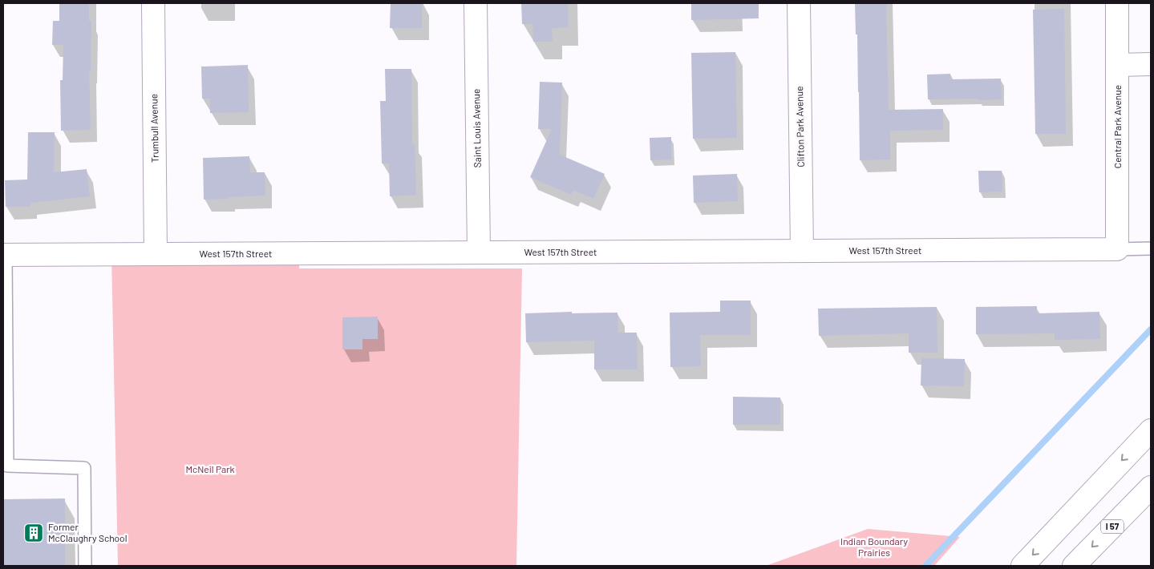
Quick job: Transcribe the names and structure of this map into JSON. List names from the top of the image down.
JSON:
{
  "streets": {
    "main road": [
      "Clifton Park Avenue",
      "Central Park Avenue",
      "Trumbull Avenue",
      "Saint Louis Avenue",
      "West 157th Street",
      "I 57"
    ]
  },
  "crossings": [
    ["Clifton Park Avenue", "West 157th Street"],
    ["Central Park Avenue", "West 157th Street"],
    ["Trumbull Avenue", "West 157th Street"],
    ["Saint Louis Avenue", "West 157th Street"]
  ],
  "parks": ["McNeil Park", "Indian Boundary Prairies"],
  "places": {
    "building": ["Former McClaughry School"]
  }
}
